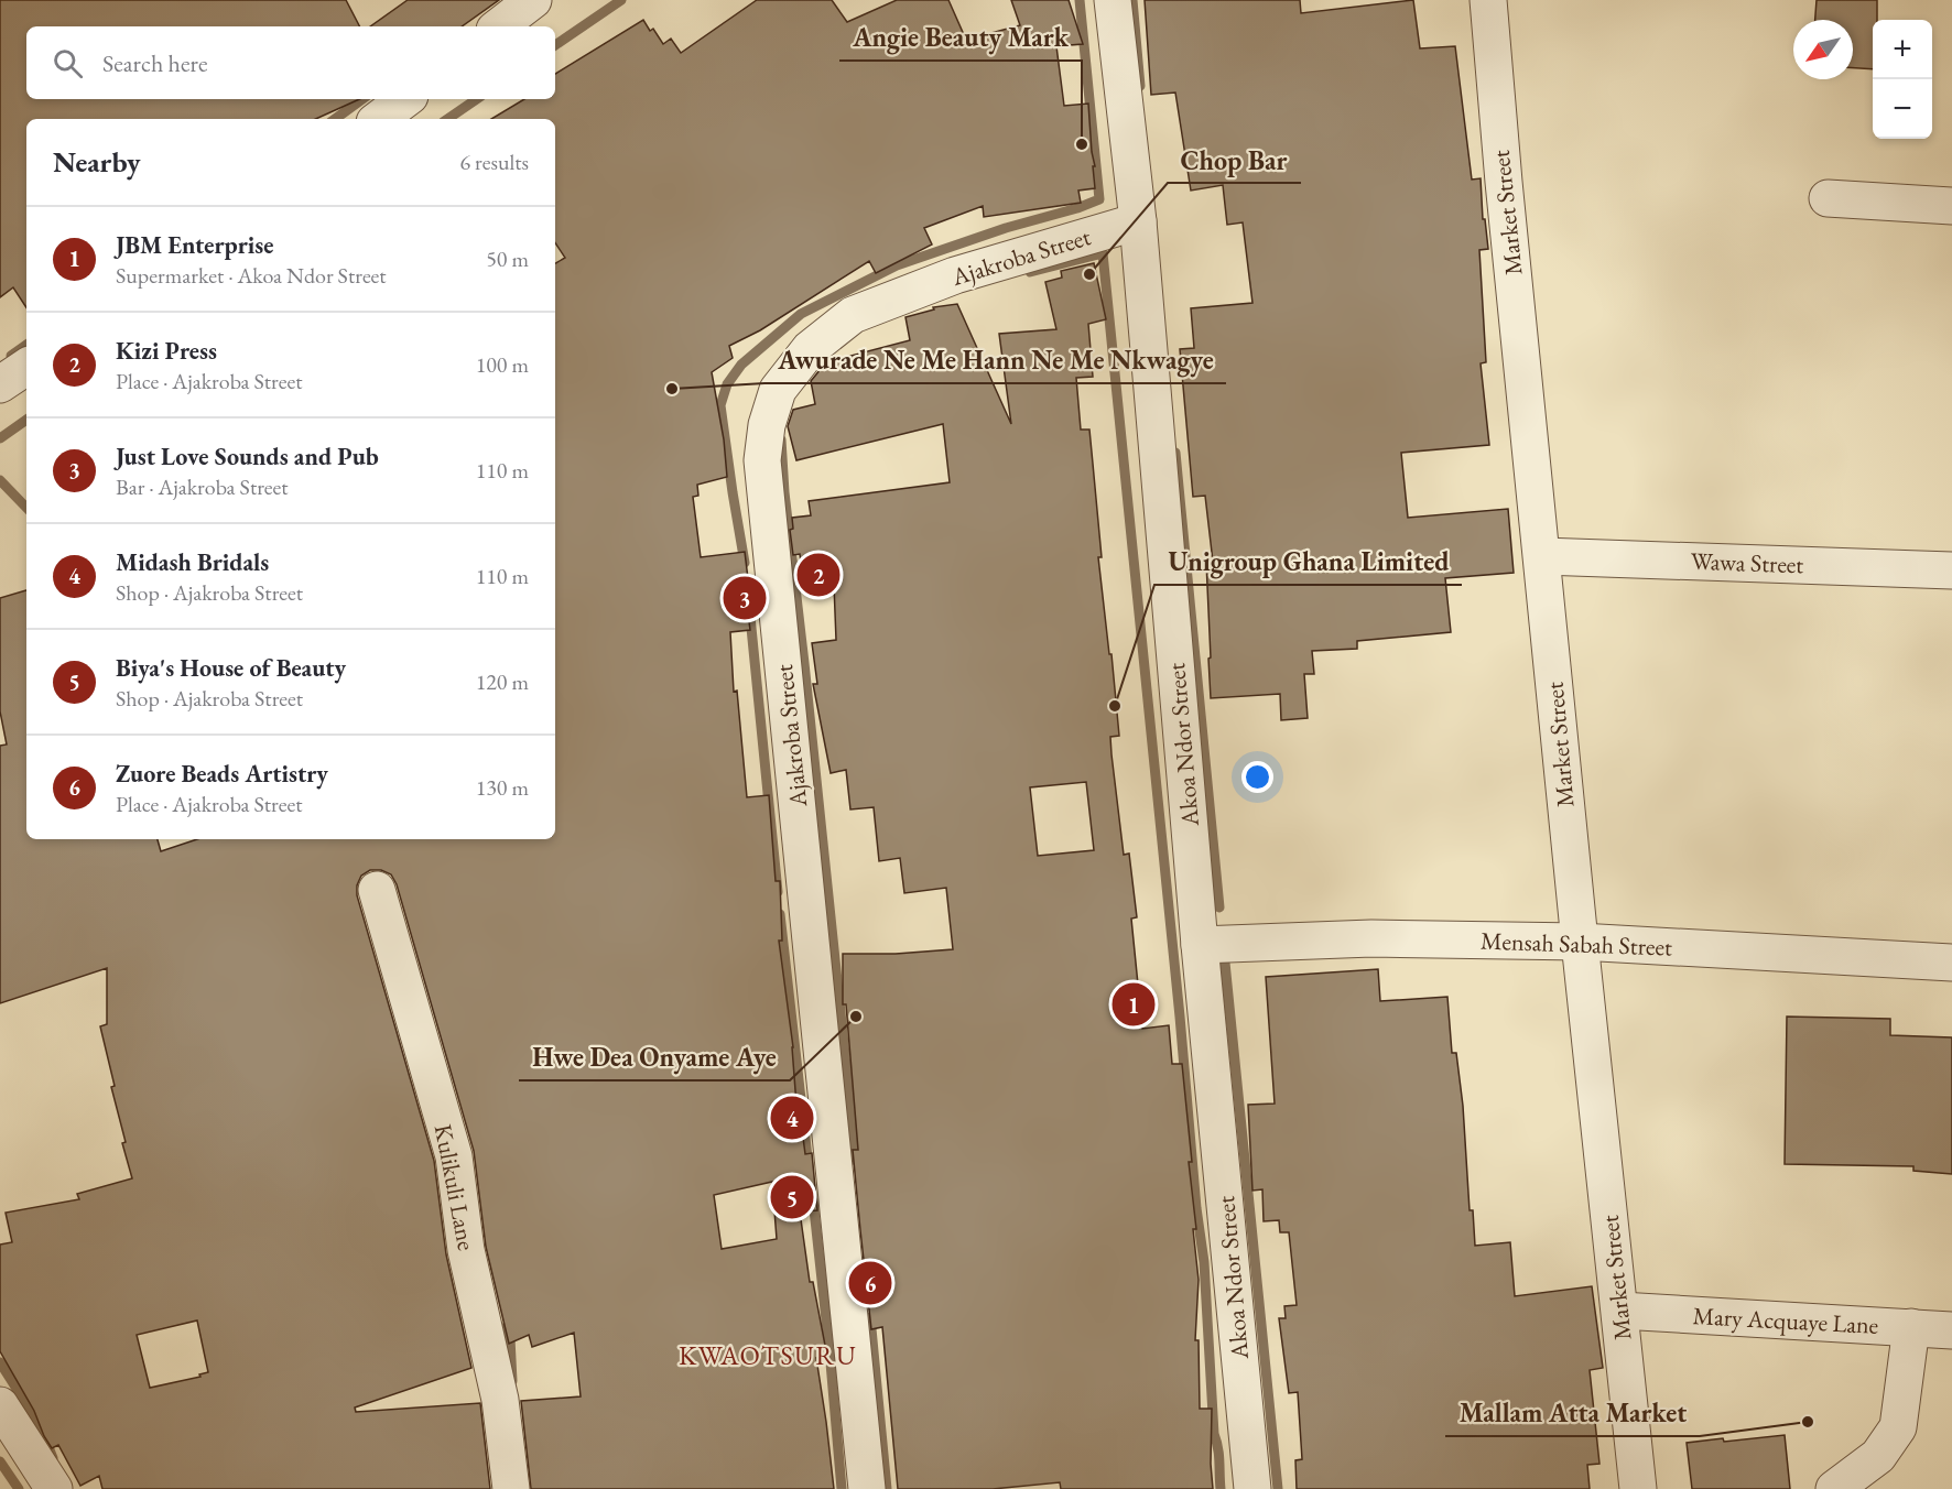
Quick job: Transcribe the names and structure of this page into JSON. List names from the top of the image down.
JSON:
{
  "streets": {
    "street": [
      "Market Street",
      "Ajakroba Street",
      "Wawa Street",
      "Akoa Ndor Street",
      "Mensah Sabah Street",
      "Kulikuli Lane",
      "Mary Acquaye Lane"
    ]
  },
  "crossings": [
    ["Market Street", "Wawa Street"],
    ["Market Street", "Mensah Sabah Street"],
    ["Market Street", "Mary Acquaye Lane"],
    ["Ajakroba Street", "Akoa Ndor Street"],
    ["Akoa Ndor Street", "Mensah Sabah Street"]
  ],
  "districts": ["KWAOTSURU"],
  "places": [
    "Angie Beauty Mark",
    "Chop Bar",
    "Awurade Ne Me Hann Ne Me Nkwagye",
    "Unigroup Ghana Limited",
    "Hwe Dea Onyame Aye",
    "Mallam Atta Market"
  ],
  "north": "bottom left",
  "page": {
    "map_buttons": ["+", "−"],
    "search": "Search here",
    "heading": ["Nearby", "6 results"],
    "list": [
      {
        "mark": "1",
        "name": "JBM Enterprise",
        "note": "Supermarket · Akoa Ndor Street",
        "value": "50 m"
      },
      {
        "mark": "2",
        "name": "Kizi Press",
        "note": "Place · Ajakroba Street",
        "value": "100 m"
      },
      {
        "mark": "3",
        "name": "Just Love Sounds and Pub",
        "note": "Bar · Ajakroba Street",
        "value": "110 m"
      },
      {
        "mark": "4",
        "name": "Midash Bridals",
        "note": "Shop · Ajakroba Street",
        "value": "110 m"
      },
      {
        "mark": "5",
        "name": "Biya's House of Beauty",
        "note": "Shop · Ajakroba Street",
        "value": "120 m"
      },
      {
        "mark": "6",
        "name": "Zuore Beads Artistry",
        "note": "Place · Ajakroba Street",
        "value": "130 m"
      }
    ],
    "pins": [
      "2",
      "3",
      "1",
      "4",
      "5",
      "6"
    ]
  }
}
